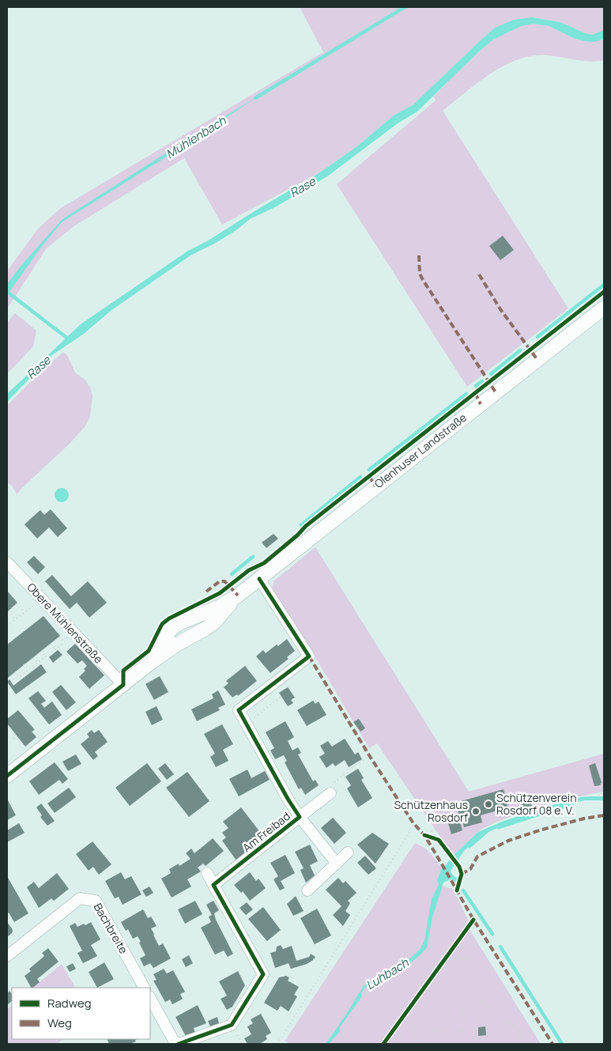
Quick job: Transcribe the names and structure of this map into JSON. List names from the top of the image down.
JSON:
{
  "streets": {
    "street": [
      "Olenhuser Landstraße",
      "Obere Mühlenstraße",
      "Am Freibad",
      "Bachbreite"
    ]
  },
  "crossings": [
    ["Olenhuser Landstraße", "Obere Mühlenstraße"],
    ["Olenhuser Landstraße", "Am Freibad"]
  ],
  "water": ["Mühlenbach", "Rase", "Luhbach"],
  "places": ["Schützenverein Rosdorf 08 e. V.", "Schützenhaus Rosdorf"],
  "legend": ["Radweg", "Weg"]
}
